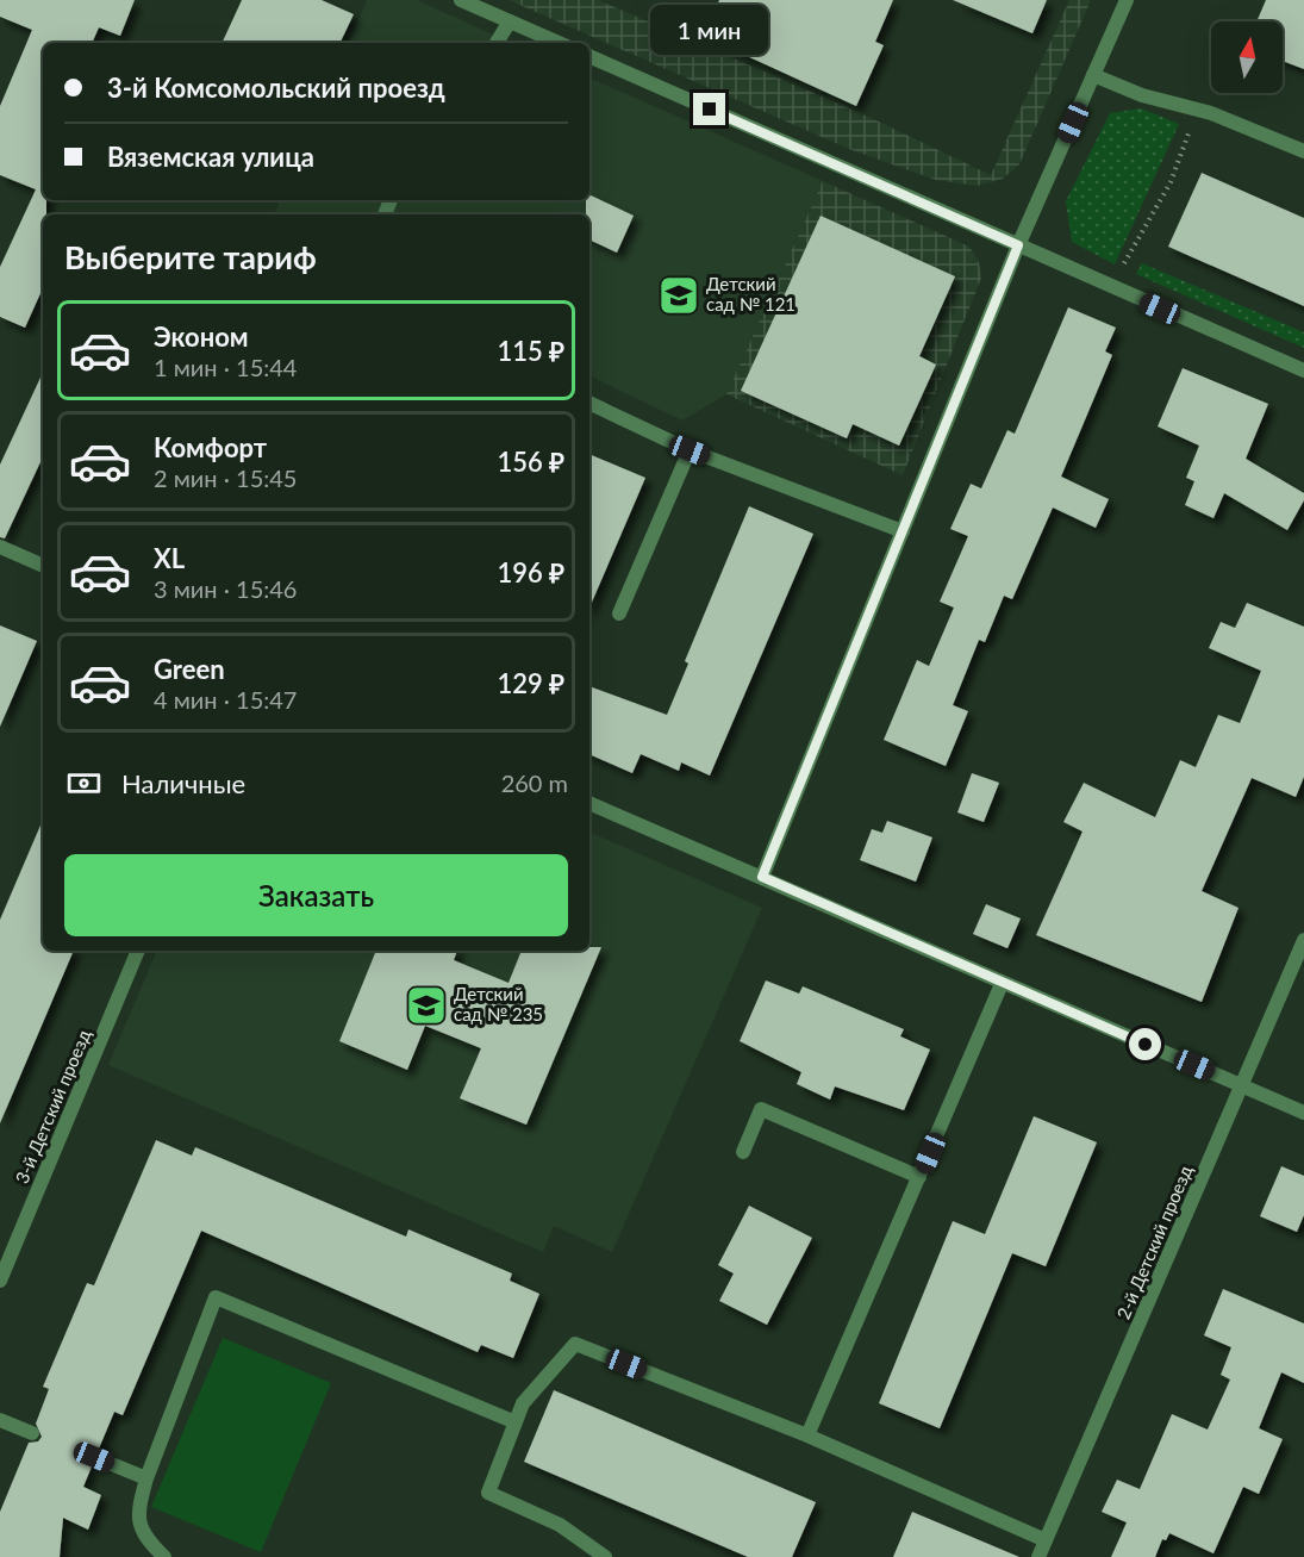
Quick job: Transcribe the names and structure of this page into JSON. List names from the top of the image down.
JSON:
{
  "streets": {
    "street": ["3-й Детский проезд", "2-й Детский проезд"]
  },
  "places": {
    "school or university": ["Детский сад № 121", "Детский сад № 235"]
  },
  "north": "top",
  "page": {
    "bubble": "1 мин",
    "banner": ["3-й Комсомольский проезд", "Вяземская улица"],
    "heading": "Выберите тариф",
    "list": [
      {
        "name": "Эконом",
        "note": "1 мин · 15:44",
        "value": "115 ₽"
      },
      {
        "name": "Комфорт",
        "note": "2 мин · 15:45",
        "value": "156 ₽"
      },
      {
        "name": "XL",
        "note": "3 мин · 15:46",
        "value": "196 ₽"
      },
      {
        "name": "Green",
        "note": "4 мин · 15:47",
        "value": "129 ₽"
      }
    ],
    "pay": ["Наличные", "260 m"],
    "buttons": "Заказать"
  }
}
